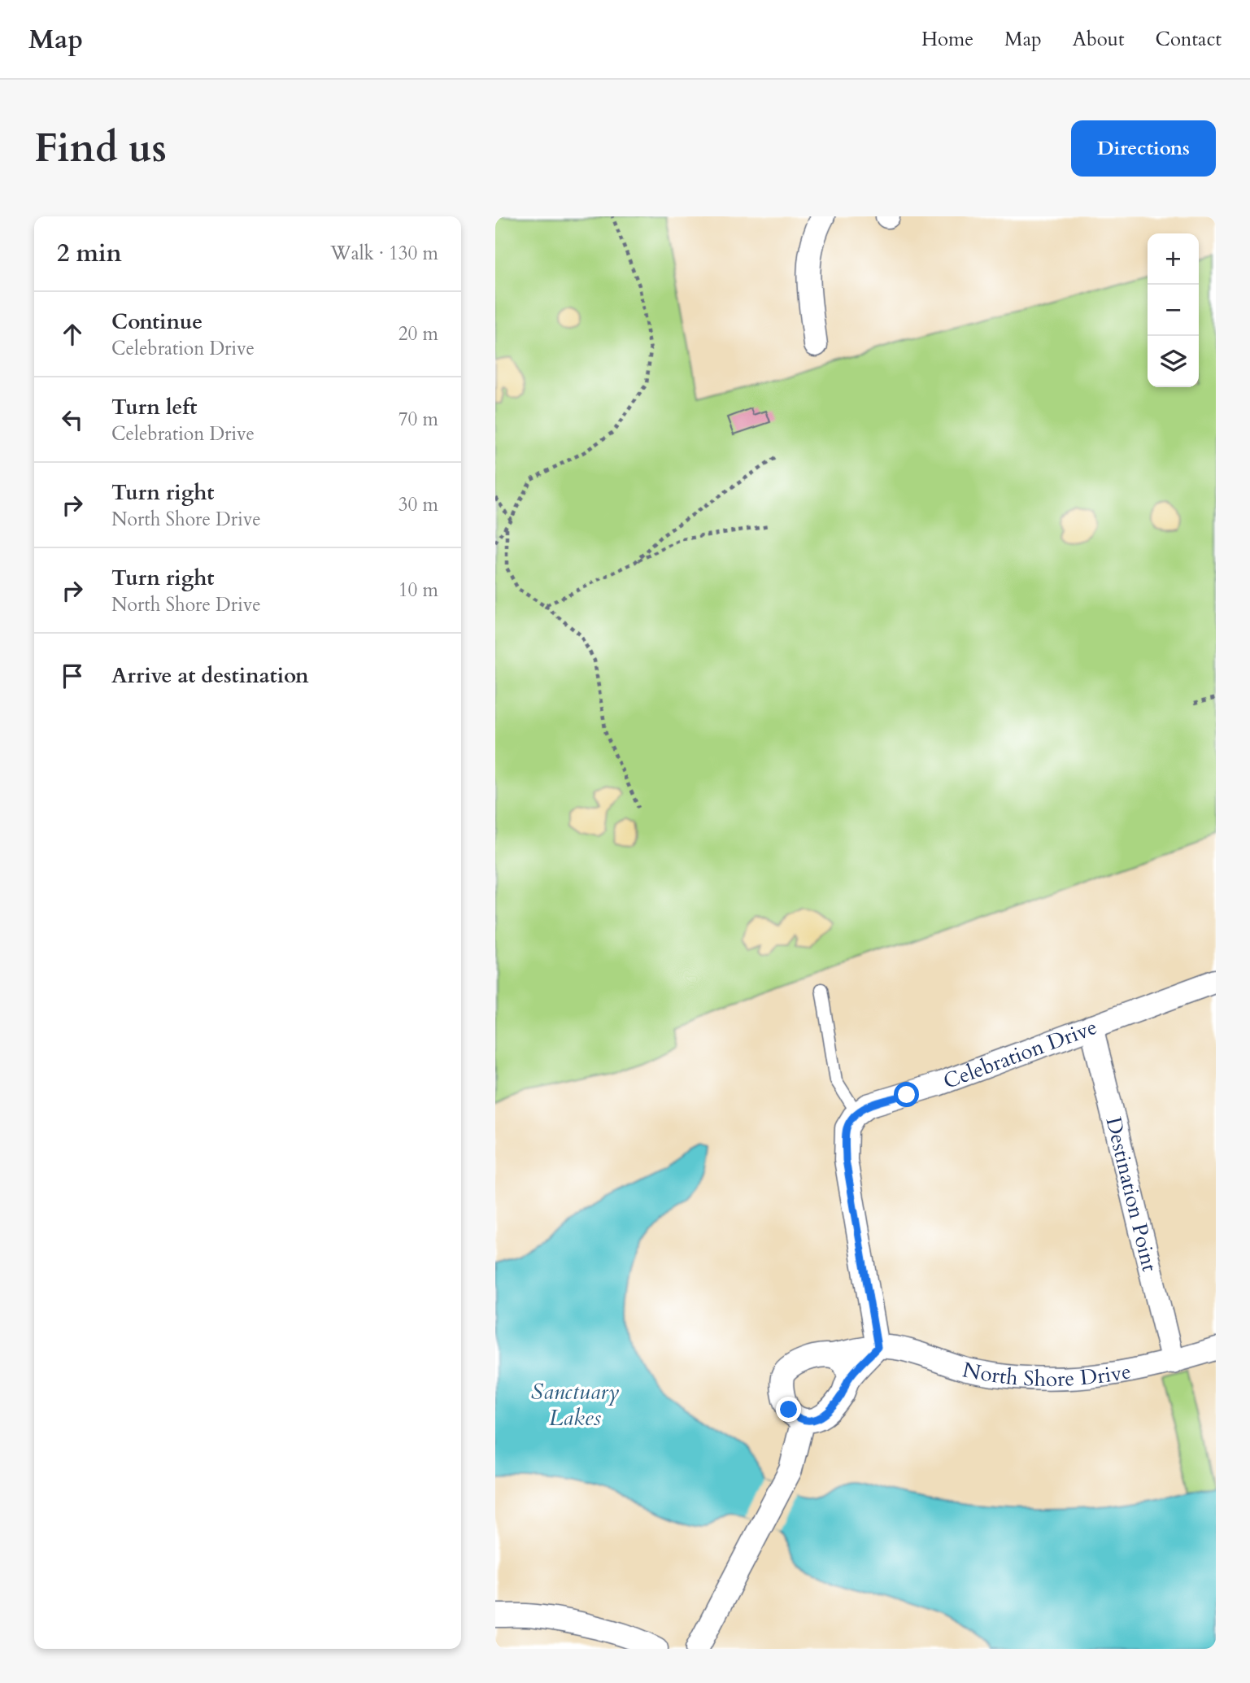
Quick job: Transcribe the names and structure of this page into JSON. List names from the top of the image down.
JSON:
{
  "streets": {
    "street": ["Celebration Drive", "Destination Point", "North Shore Drive"]
  },
  "crossings": [
    ["Celebration Drive", "Destination Point"],
    ["Destination Point", "North Shore Drive"]
  ],
  "water": ["Sanctuary Lakes"],
  "page": {
    "header": "Map",
    "nav": [
      "Home",
      "Map",
      "About",
      "Contact"
    ],
    "buttons": "Directions",
    "title": "Find us",
    "heading": ["2 min", "Walk · 130 m"],
    "map_buttons": ["+", "−"],
    "list": [
      ["Continue", "Celebration Drive", "20 m"],
      ["Turn left", "Celebration Drive", "70 m"],
      ["Turn right", "North Shore Drive", "30 m"],
      ["Turn right", "North Shore Drive", "10 m"],
      "Arrive at destination"
    ]
  }
}
